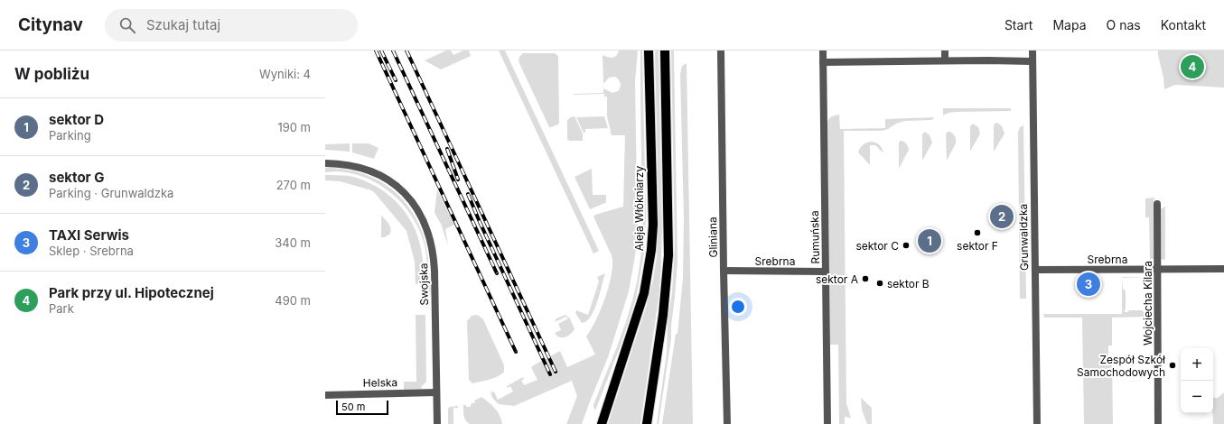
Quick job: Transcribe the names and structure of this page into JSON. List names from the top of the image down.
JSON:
{
  "streets": {
    "main road": ["Aleja Włókniarzy"],
    "street": [
      "Gliniana",
      "Rumuńska",
      "Grunwaldzka",
      "Srebrna",
      "Swojska",
      "Wojciecha Kilara",
      "Helska"
    ]
  },
  "crossings": [
    ["Gliniana", "Srebrna"],
    ["Rumuńska", "Srebrna"],
    ["Grunwaldzka", "Srebrna"],
    ["Srebrna", "Wojciecha Kilara"],
    ["Swojska", "Helska"]
  ],
  "places": [
    "sektor F",
    "sektor C",
    "sektor A",
    "sektor B",
    "Zespół Szkół Samochodowych"
  ],
  "scale_bar": "50 m",
  "page": {
    "header": "Citynav",
    "search": "Szukaj tutaj",
    "nav": [
      "Start",
      "Mapa",
      "O nas",
      "Kontakt"
    ],
    "heading": ["W pobliżu", "Wyniki: 4"],
    "pins": [
      "4",
      "2",
      "1",
      "3"
    ],
    "list": [
      {
        "mark": "1",
        "name": "sektor D",
        "note": "Parking",
        "value": "190 m"
      },
      {
        "mark": "2",
        "name": "sektor G",
        "note": "Parking · Grunwaldzka",
        "value": "270 m"
      },
      {
        "mark": "3",
        "name": "TAXI Serwis",
        "note": "Sklep · Srebrna",
        "value": "340 m"
      },
      {
        "mark": "4",
        "name": "Park przy ul. Hipotecznej",
        "note": "Park",
        "value": "490 m"
      }
    ],
    "map_buttons": ["+", "−"],
    "scale": "50 m"
  }
}
